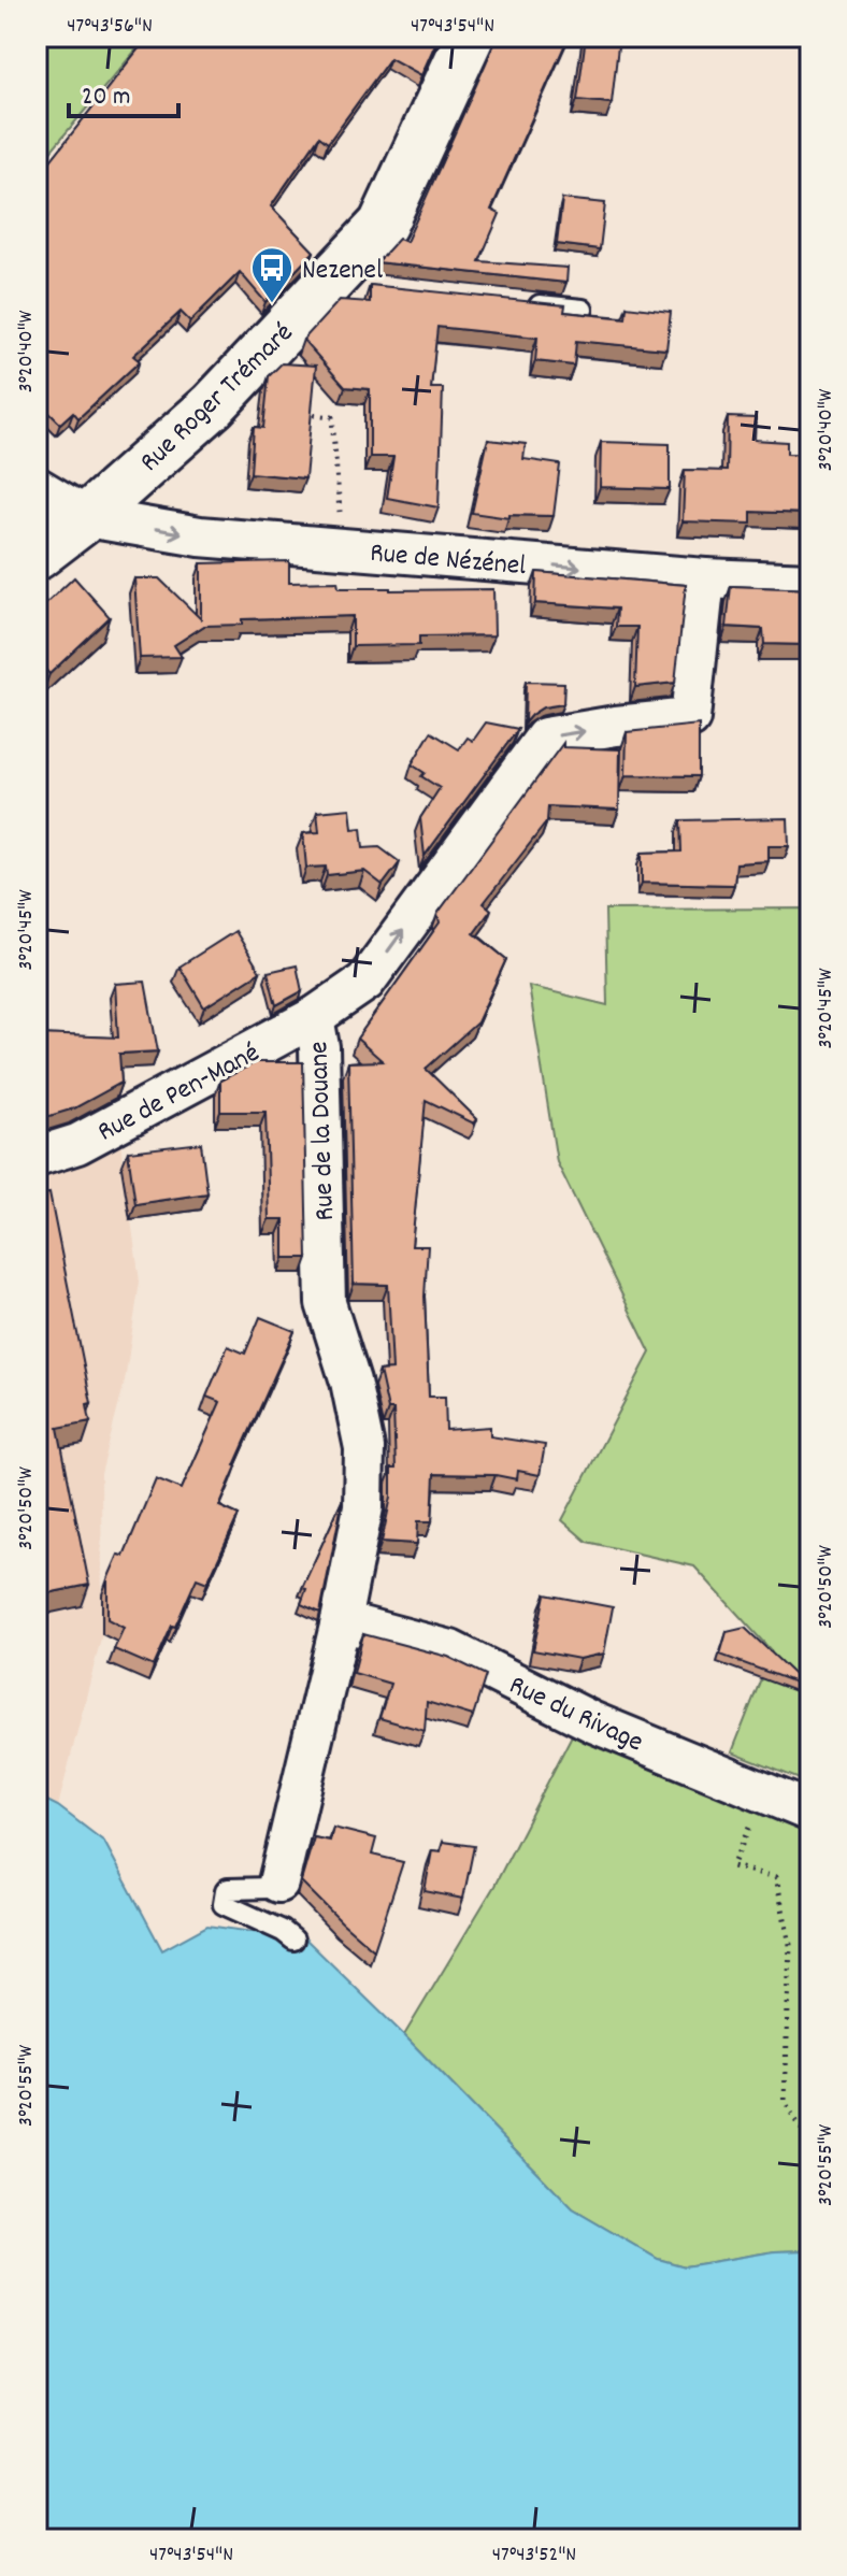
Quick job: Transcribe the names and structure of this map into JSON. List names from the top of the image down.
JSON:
{
  "streets": {
    "street": [
      "Rue Roger Trémaré",
      "Rue de Nézénel",
      "Rue de Pen-Mané",
      "Rue de la Douane",
      "Rue du Rivage"
    ]
  },
  "crossings": [
    ["Rue Roger Trémaré", "Rue de Nézénel"],
    ["Rue de Nézénel", "Rue de la Douane"],
    ["Rue de Pen-Mané", "Rue de la Douane"],
    ["Rue de la Douane", "Rue du Rivage"]
  ],
  "one_way": ["Rue de Nézénel", "Rue de la Douane"],
  "places": {
    "bus stop": ["Nezenel"]
  },
  "scale_bar": "20 m",
  "coordinates": [
    "47°43'56\"N",
    "47°43'54\"N",
    "3°20'40\"W",
    "3°20'45\"W",
    "3°20'50\"W",
    "3°20'55\"W",
    "47°43'52\"N"
  ]
}
